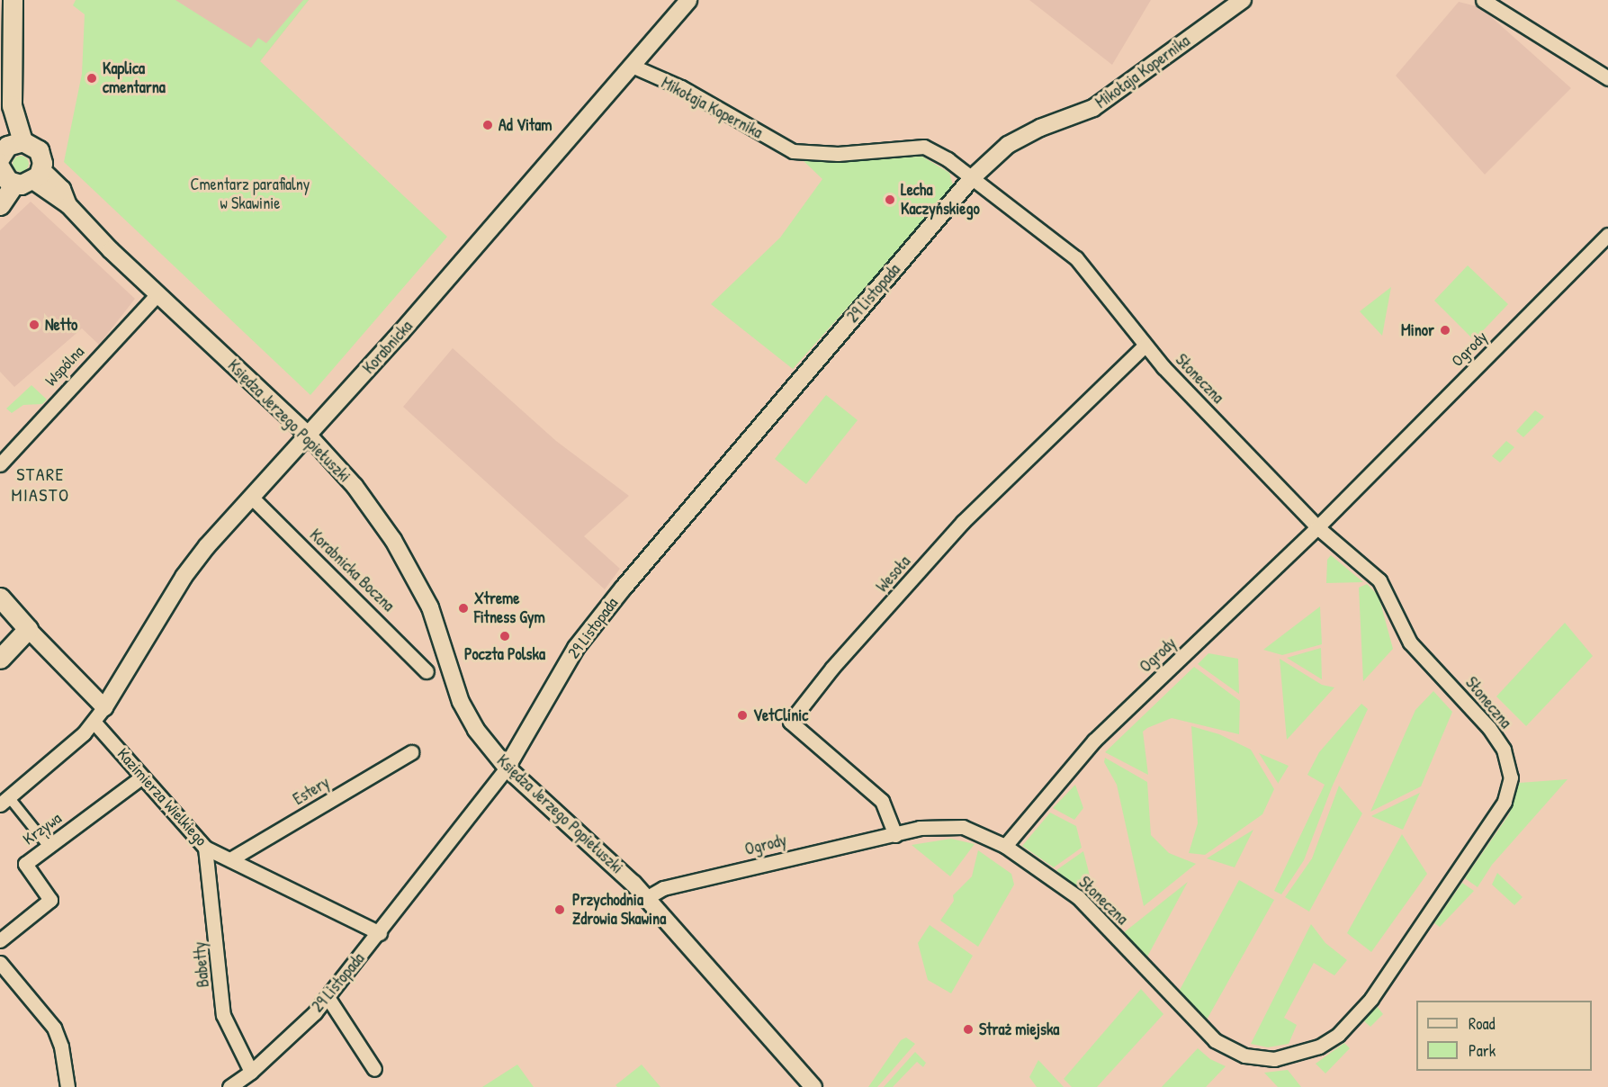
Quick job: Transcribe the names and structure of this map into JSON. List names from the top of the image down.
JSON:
{
  "streets": {
    "street": [
      "Mikołaja Kopernika",
      "29 Listopada",
      "Korabnicka",
      "Ogrody",
      "Wspólna",
      "Słoneczna",
      "Księdza Jerzego Popiełuszki",
      "Korabnicka Boczna",
      "Wesoła",
      "Estery",
      "Kazimierza Wielkiego",
      "Krzywa",
      "Babetty"
    ]
  },
  "crossings": [
    ["Mikołaja Kopernika", "29 Listopada"],
    ["Mikołaja Kopernika", "Korabnicka"],
    ["Mikołaja Kopernika", "Słoneczna"],
    ["29 Listopada", "Słoneczna"],
    ["29 Listopada", "Księdza Jerzego Popiełuszki"],
    ["29 Listopada", "Kazimierza Wielkiego"],
    ["29 Listopada", "Babetty"],
    ["Korabnicka", "Księdza Jerzego Popiełuszki"],
    ["Korabnicka", "Korabnicka Boczna"],
    ["Ogrody", "Słoneczna"],
    ["Ogrody", "Księdza Jerzego Popiełuszki"],
    ["Ogrody", "Wesoła"],
    ["Wspólna", "Księdza Jerzego Popiełuszki"],
    ["Słoneczna", "Wesoła"],
    ["Estery", "Kazimierza Wielkiego"],
    ["Kazimierza Wielkiego", "Krzywa"],
    ["Kazimierza Wielkiego", "Babetty"]
  ],
  "districts": ["STARE MIASTO"],
  "parks": ["Cmentarz parafialny w Skawinie"],
  "places": [
    "Kaplica cmentarna",
    "Ad Vitam",
    "Lecha Kaczyńskiego",
    "Netto",
    "Minor",
    "Xtreme Fitness Gym",
    "Poczta Polska",
    "VetClinic",
    "Przychodnia Zdrowia Skawina",
    "Straż miejska"
  ],
  "legend": ["Road", "Park"]
}
